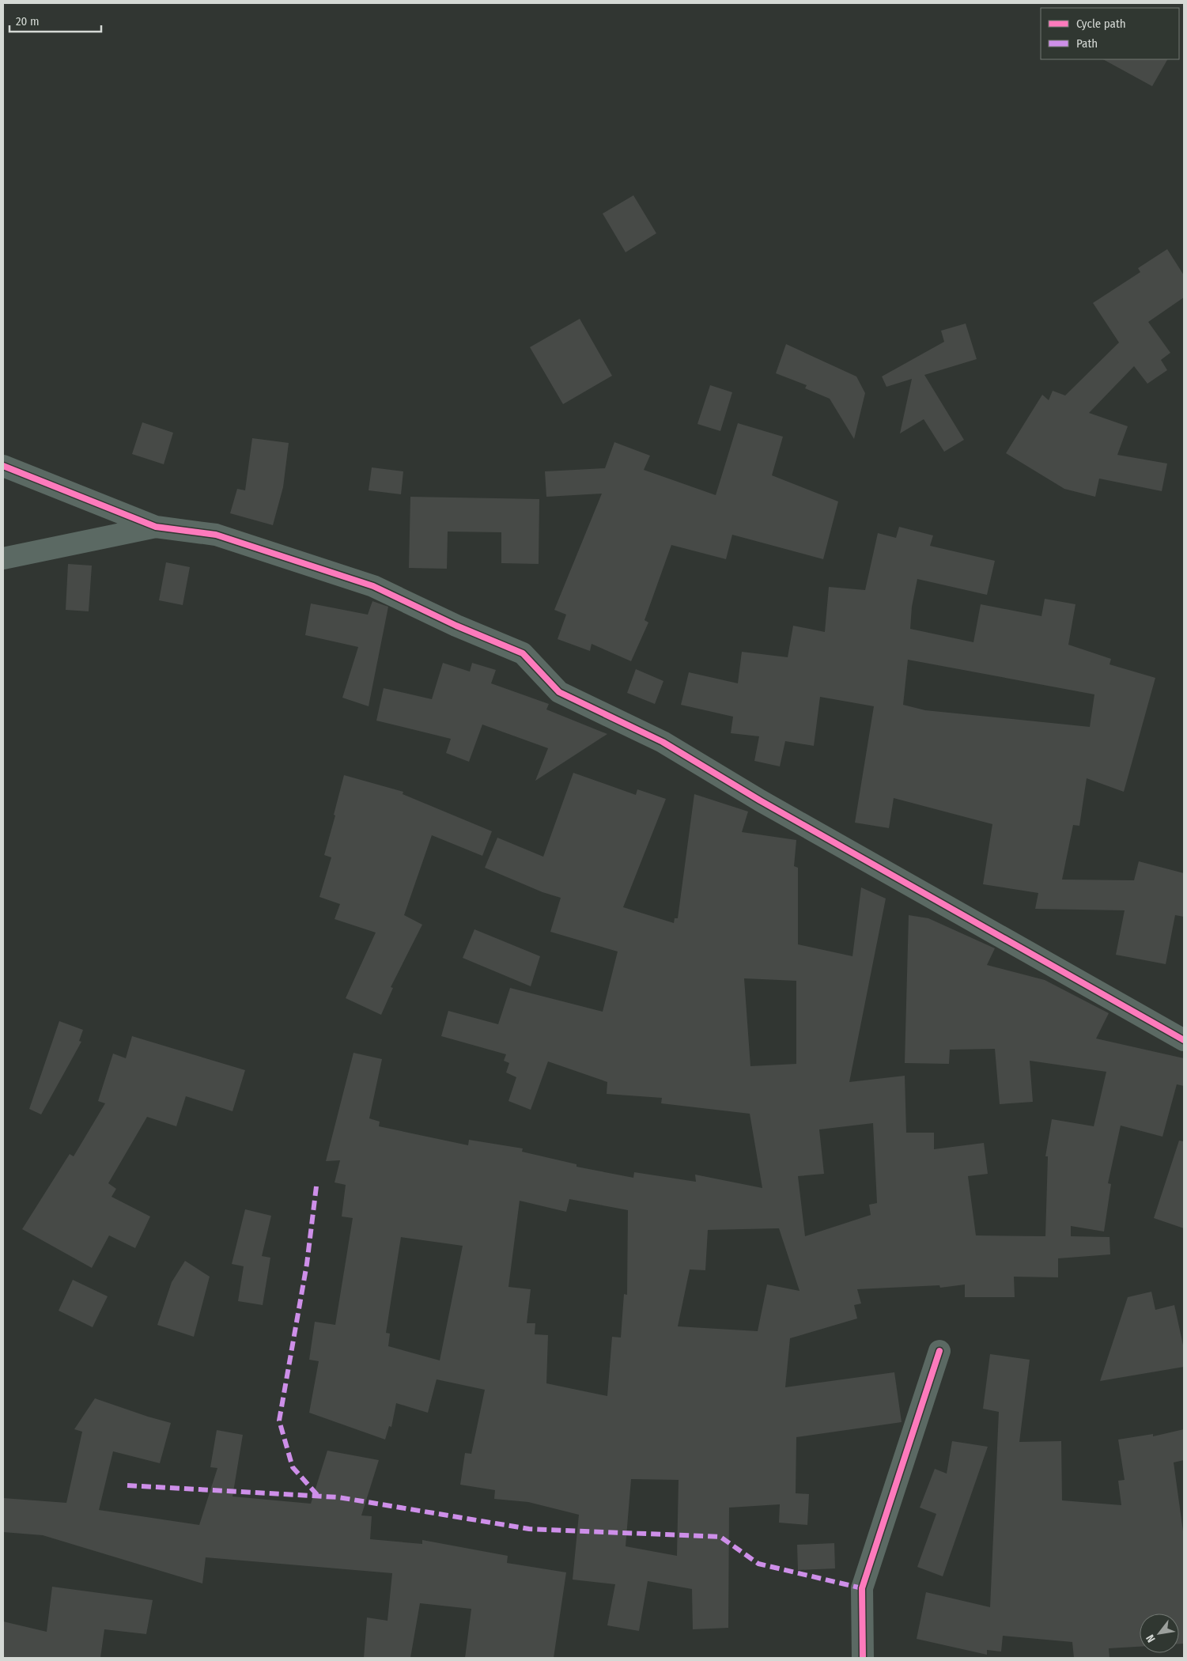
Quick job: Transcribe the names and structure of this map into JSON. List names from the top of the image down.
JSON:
{
  "legend": ["Cycle path", "Path"],
  "scale_bar": "20 m",
  "north": "bottom left"
}
